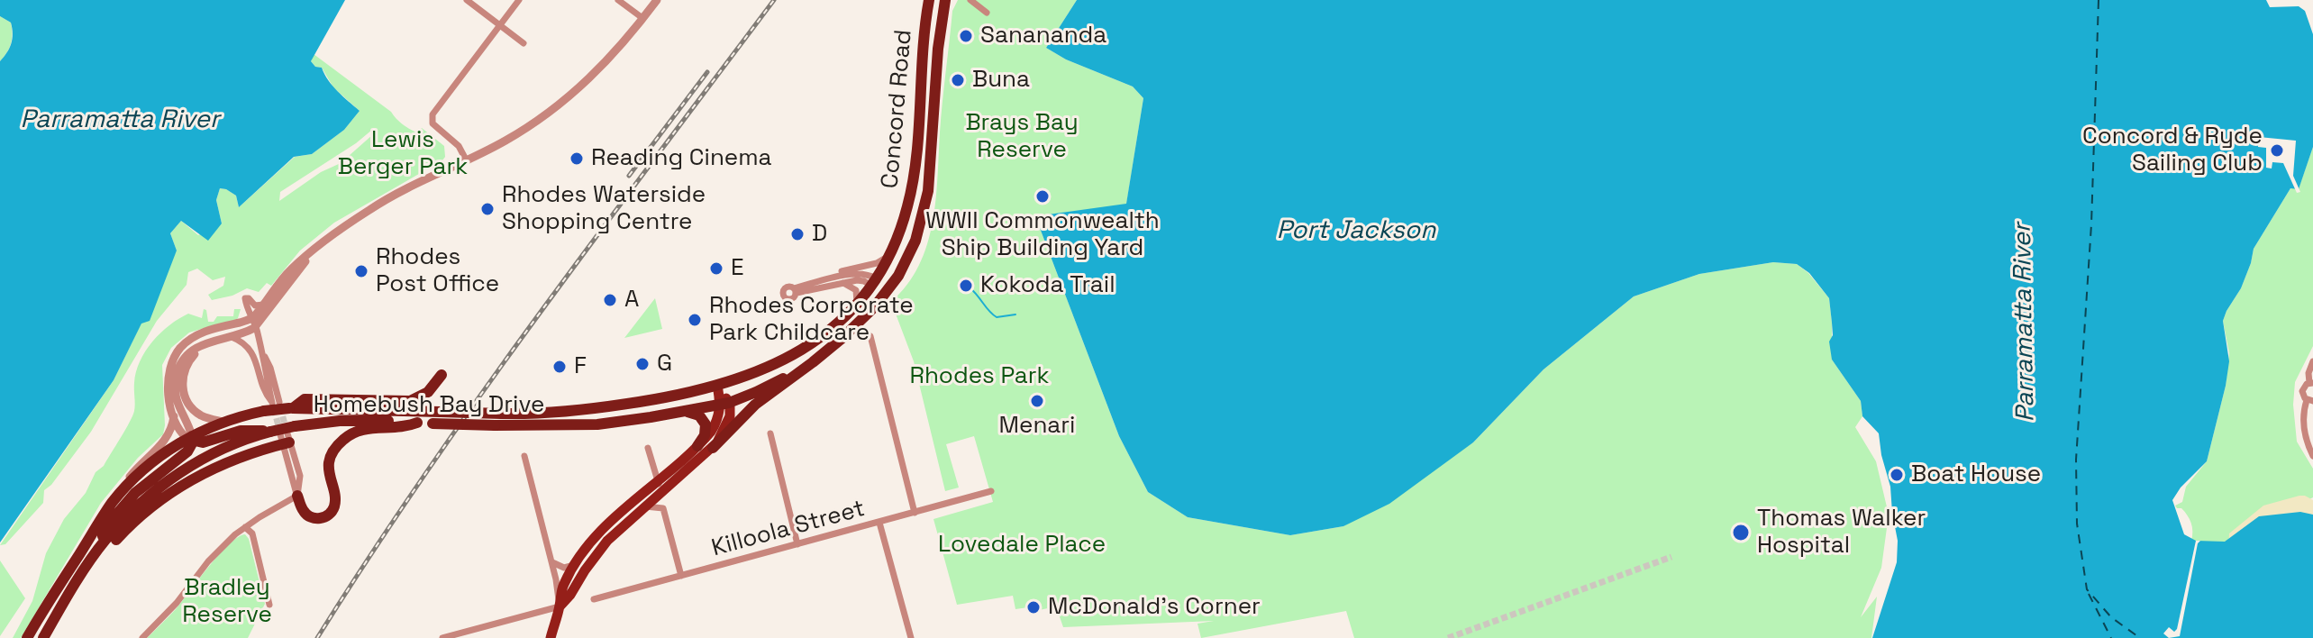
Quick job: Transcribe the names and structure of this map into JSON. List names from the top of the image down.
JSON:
{
  "streets": {
    "highway": ["Concord Road", "Homebush Bay Drive"],
    "street": ["Killoola Street"]
  },
  "crossings": [
    ["Concord Road", "Homebush Bay Drive"]
  ],
  "water": ["Parramatta River", "Port Jackson"],
  "parks": [
    "Brays Bay Reserve",
    "Lewis Berger Park",
    "Rhodes Park",
    "Lovedale Place",
    "Bradley Reserve"
  ],
  "places": [
    "Sanananda",
    "Buna",
    "Concord & Ryde Sailing Club",
    "Reading Cinema",
    "WWII Commonwealth Ship Building Yard",
    "Rhodes Waterside Shopping Centre",
    "D",
    "E",
    "Rhodes Post Office",
    "Kokoda Trail",
    "A",
    "Rhodes Corporate Park Childcare",
    "G",
    "F",
    "Menari",
    "Boat House",
    "Thomas Walker Hospital",
    "McDonald's Corner"
  ]
}
